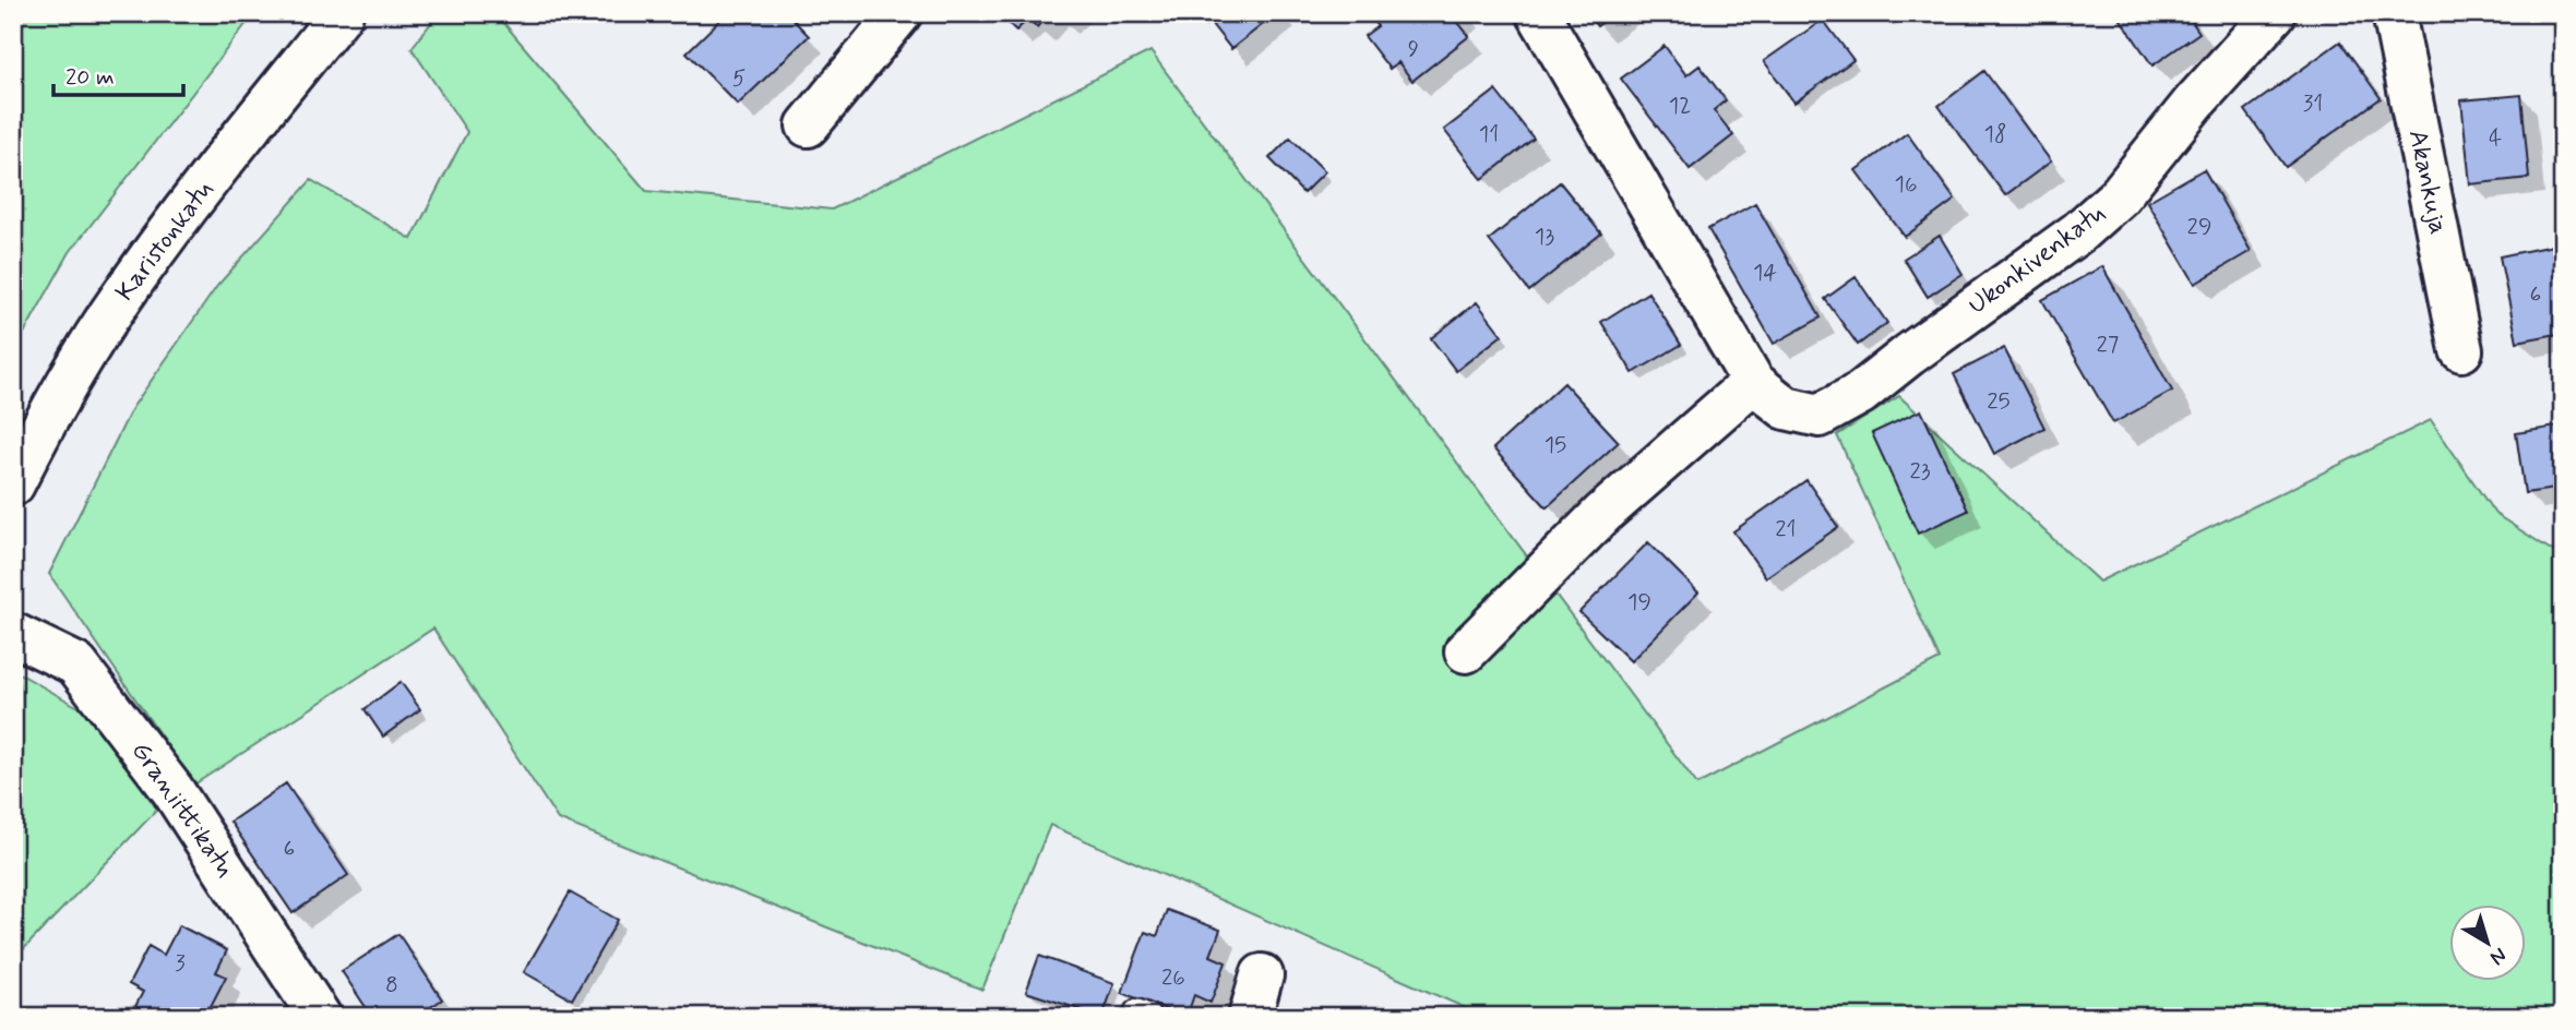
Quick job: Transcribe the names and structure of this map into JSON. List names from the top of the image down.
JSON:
{
  "streets": {
    "street": [
      "Akankuja",
      "Karistonkatu",
      "Ukonkivenkatu",
      "Graniittikatu"
    ]
  },
  "house_numbers": [
    "9",
    "5",
    "31",
    "12",
    "11",
    "18",
    "4",
    "16",
    "29",
    "13",
    "14",
    "6",
    "27",
    "25",
    "15",
    "23",
    "21",
    "19",
    "6",
    "3",
    "26",
    "8"
  ],
  "scale_bar": "20 m",
  "north": "bottom right"
}
